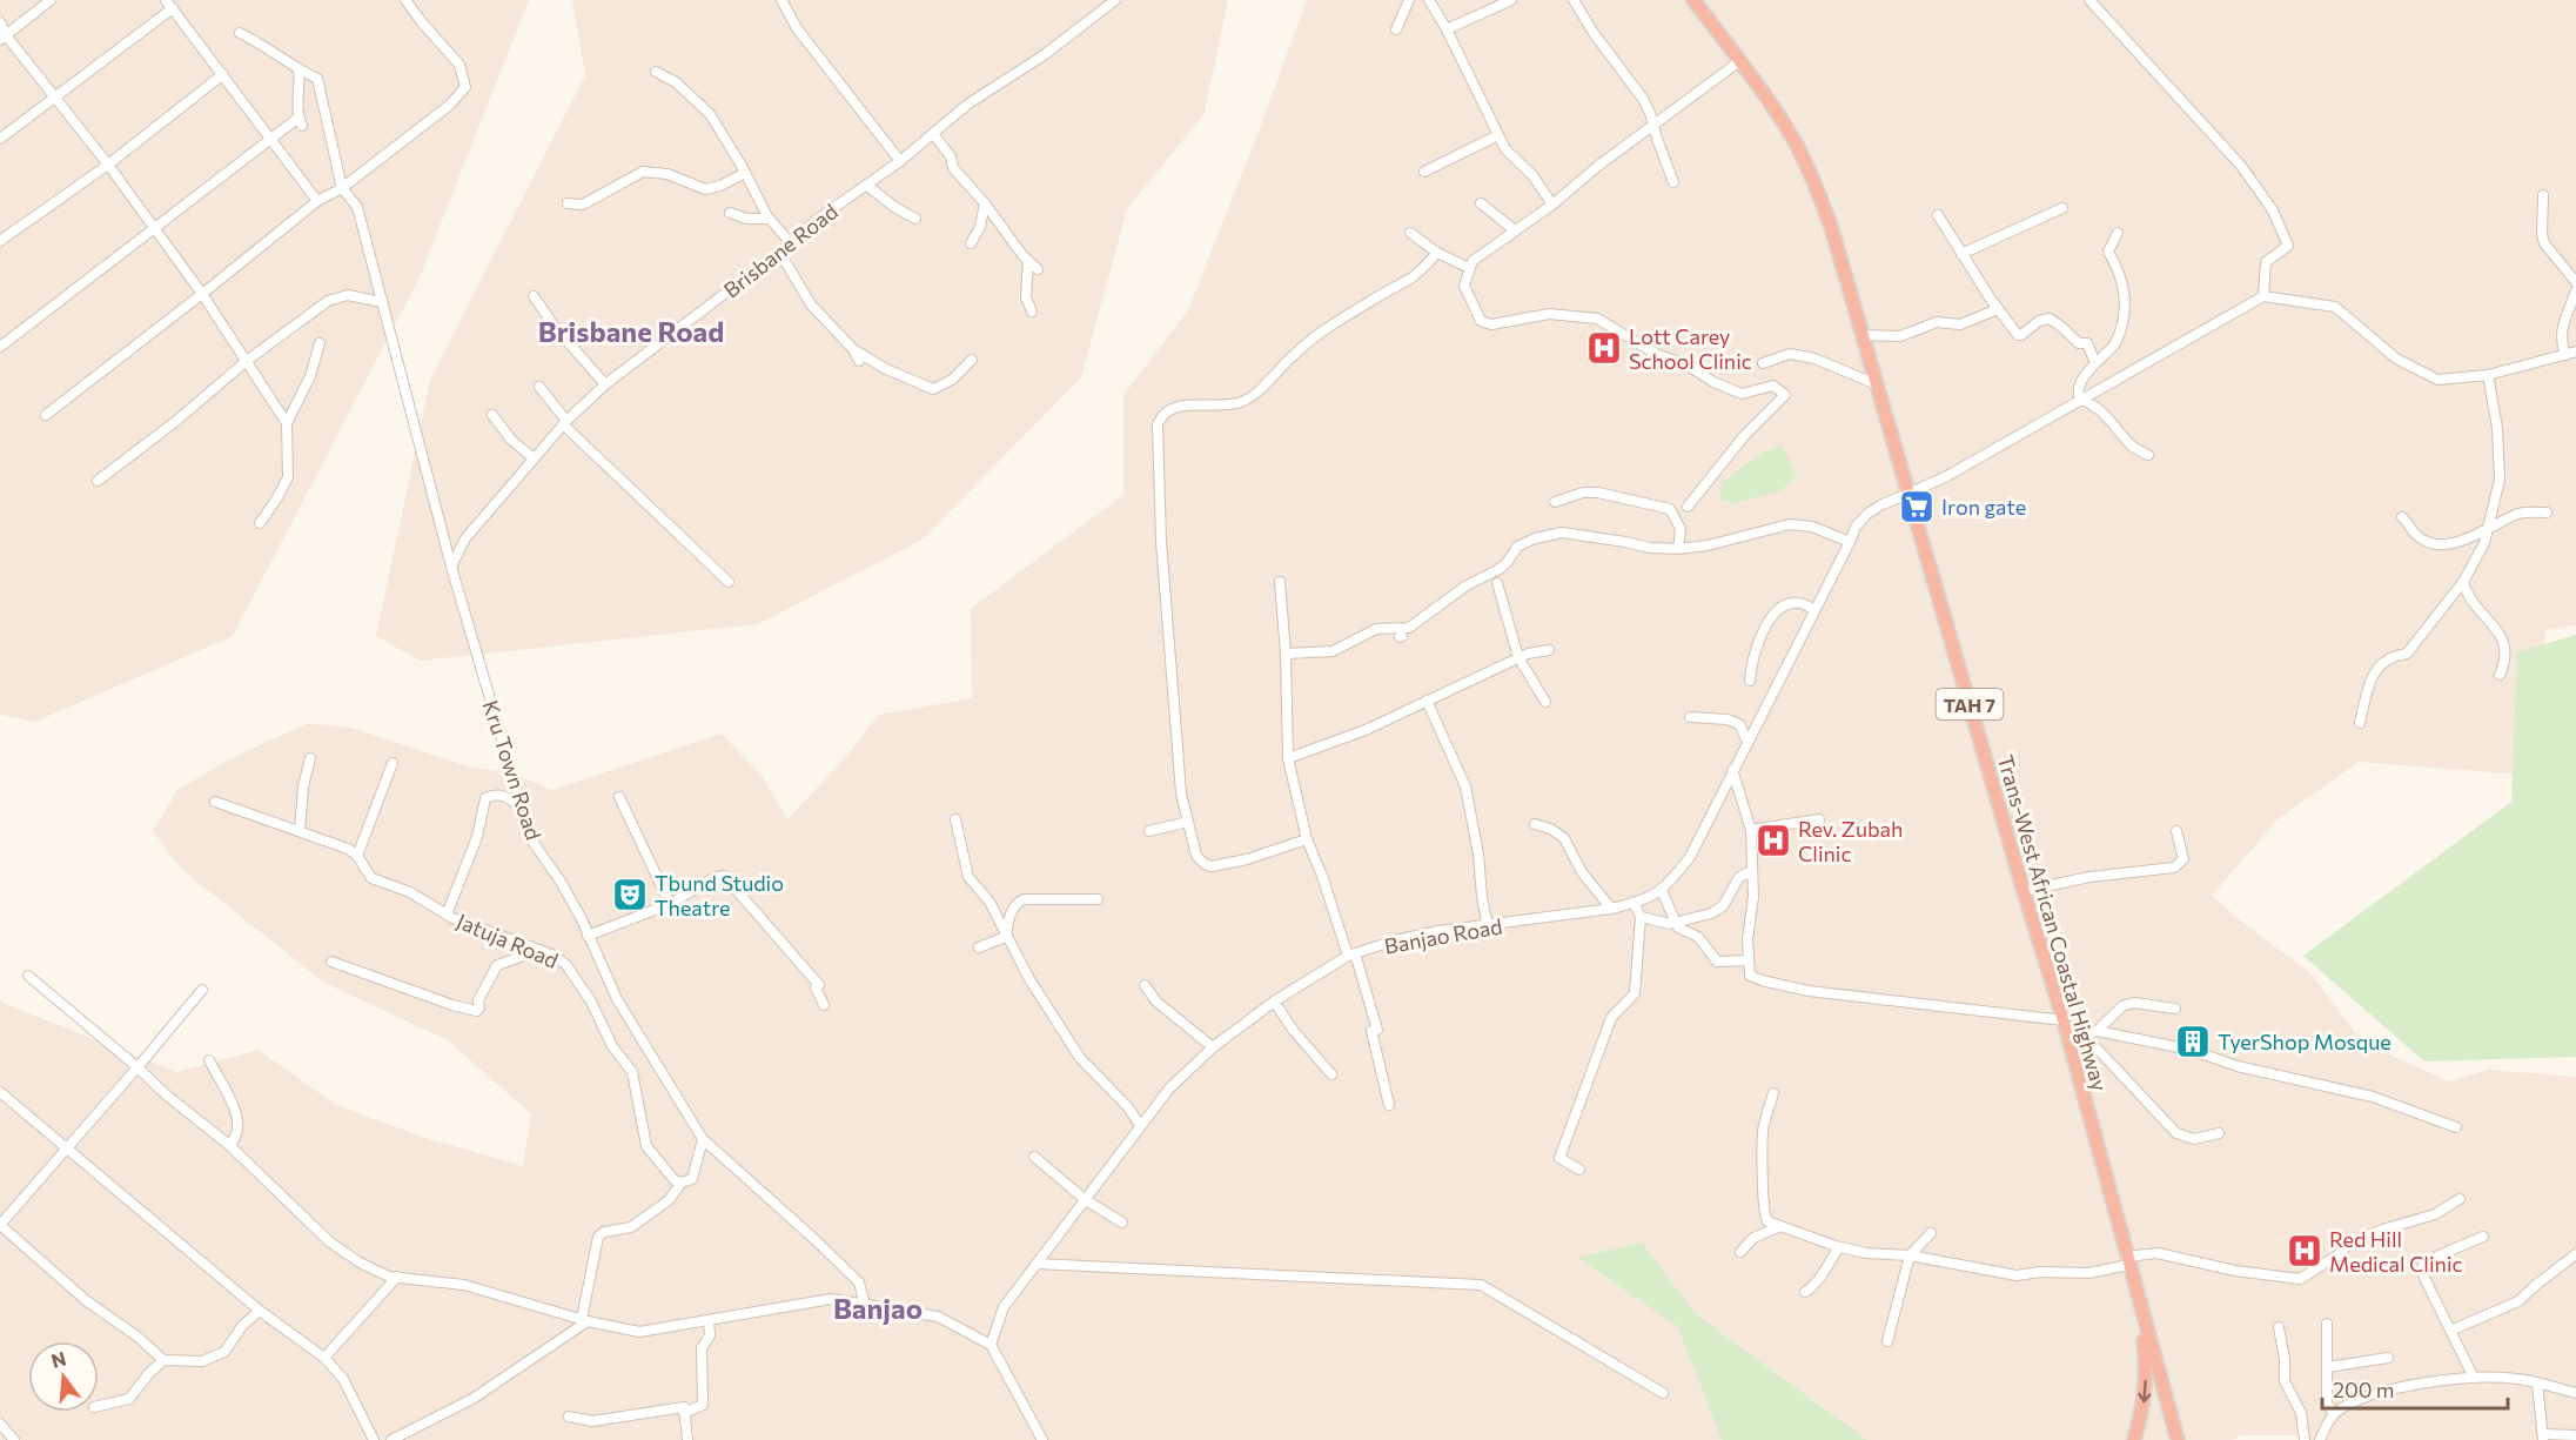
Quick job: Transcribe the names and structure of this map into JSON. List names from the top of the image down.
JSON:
{
  "streets": {
    "highway": ["TAH 7", "Trans-West African Coastal Highway"],
    "street": [
      "Brisbane Road",
      "Kru Town Road",
      "Banjao Road",
      "Jatuja Road"
    ]
  },
  "crossings": [
    ["Brisbane Road", "Kru Town Road"],
    ["Trans-West African Coastal Highway", "Banjao Road"]
  ],
  "districts": ["Brisbane Road", "Banjao"],
  "places": {
    "hospital": ["Lott Carey School Clinic", "Rev. Zubah Clinic", "Red Hill Medical Clinic"],
    "supermarket": ["Iron gate"],
    "theatre": ["Tbund Studio Theatre"],
    "building": ["TyerShop Mosque"]
  },
  "scale_bar": "200 m",
  "north": "top"
}
